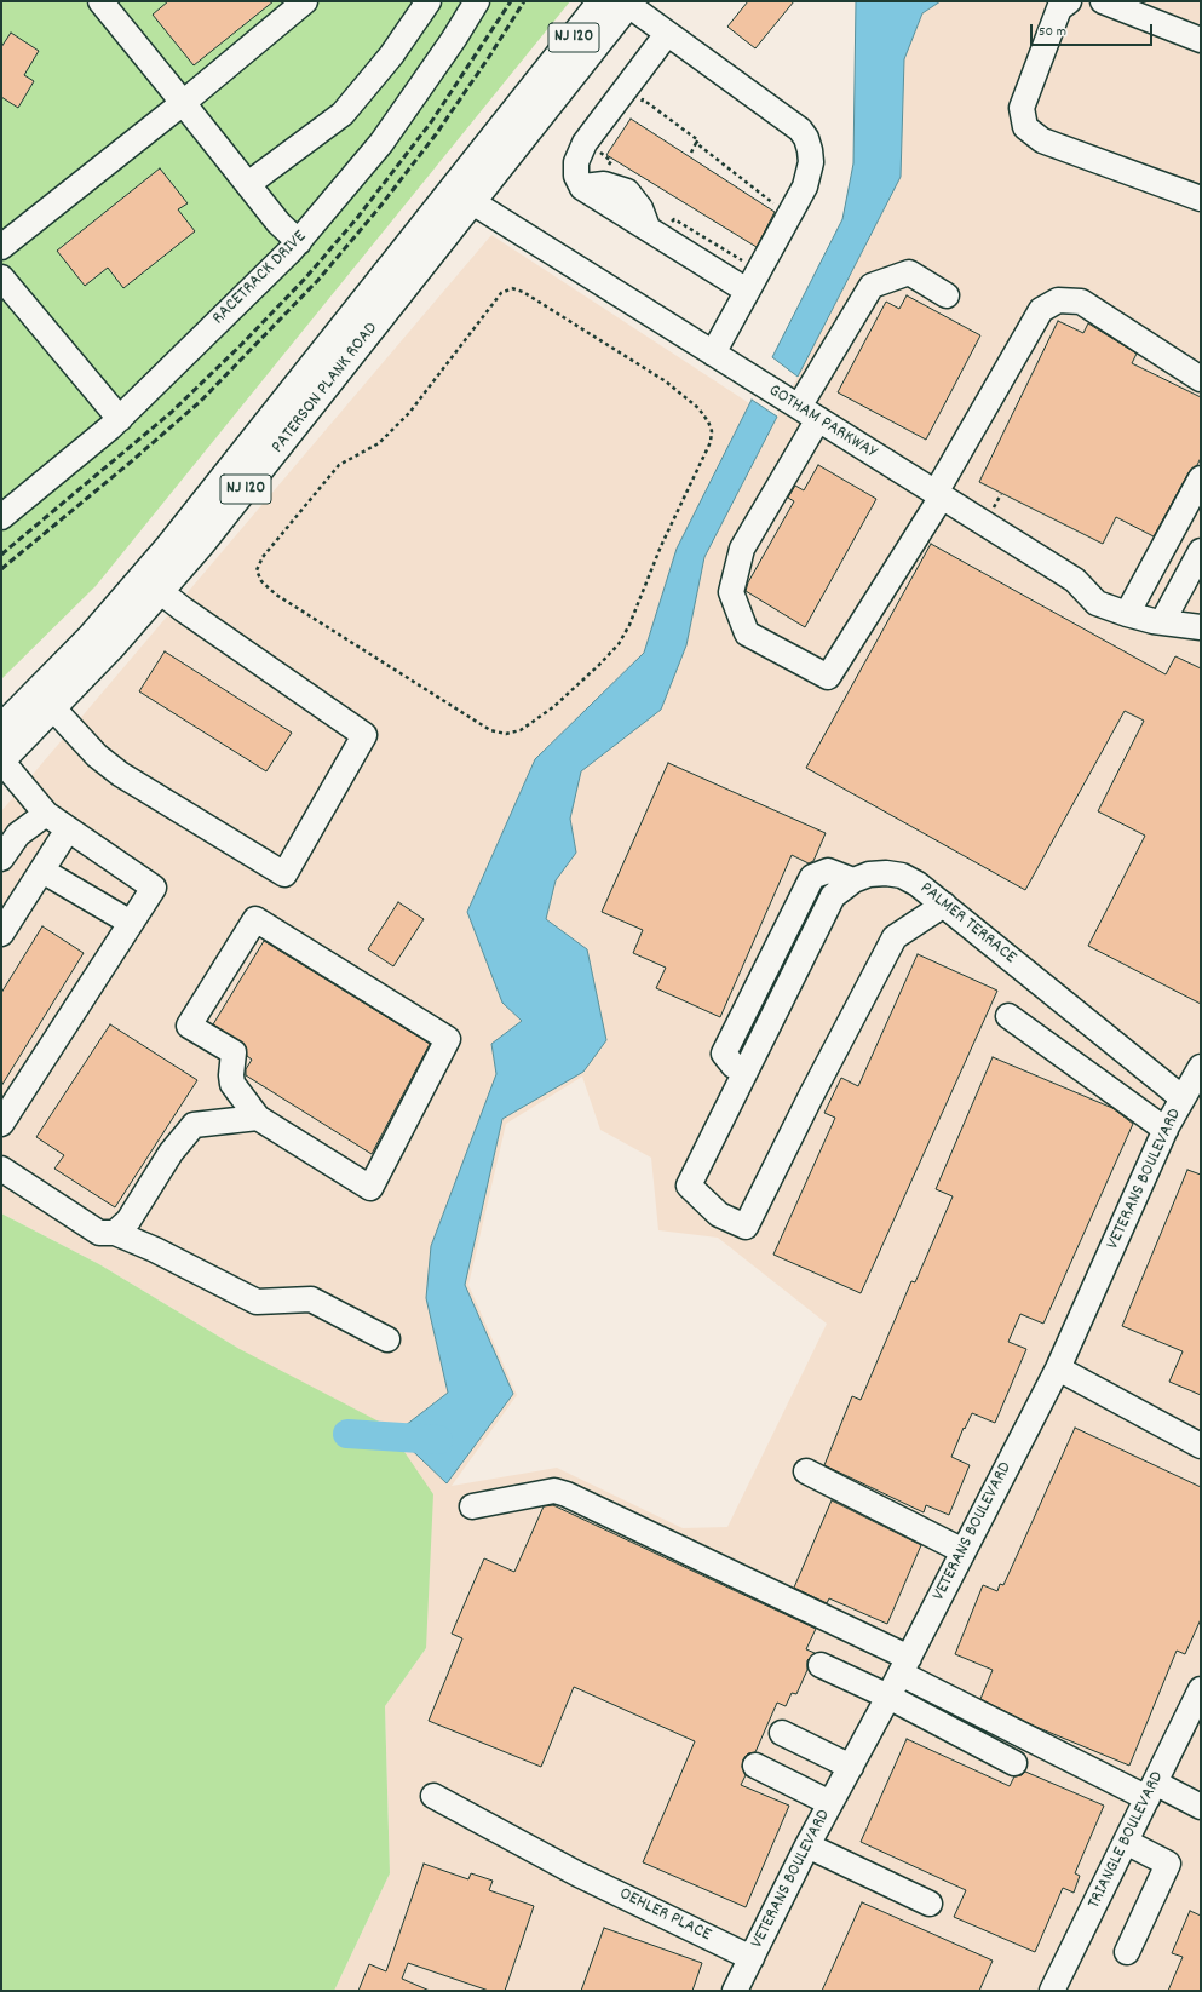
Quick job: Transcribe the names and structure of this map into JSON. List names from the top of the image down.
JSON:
{
  "streets": {
    "main road": ["NJ 120", "PATERSON PLANK ROAD"],
    "street": [
      "RACETRACK DRIVE",
      "GOTHAM PARKWAY",
      "PALMER TERRACE",
      "VETERANS BOULEVARD",
      "TRIANGLE BOULEVARD",
      "OEHLER PLACE"
    ]
  },
  "crossings": [
    ["PATERSON PLANK ROAD", "GOTHAM PARKWAY"],
    ["PALMER TERRACE", "VETERANS BOULEVARD"],
    ["VETERANS BOULEVARD", "OEHLER PLACE"]
  ],
  "scale_bar": "50 m"
}
